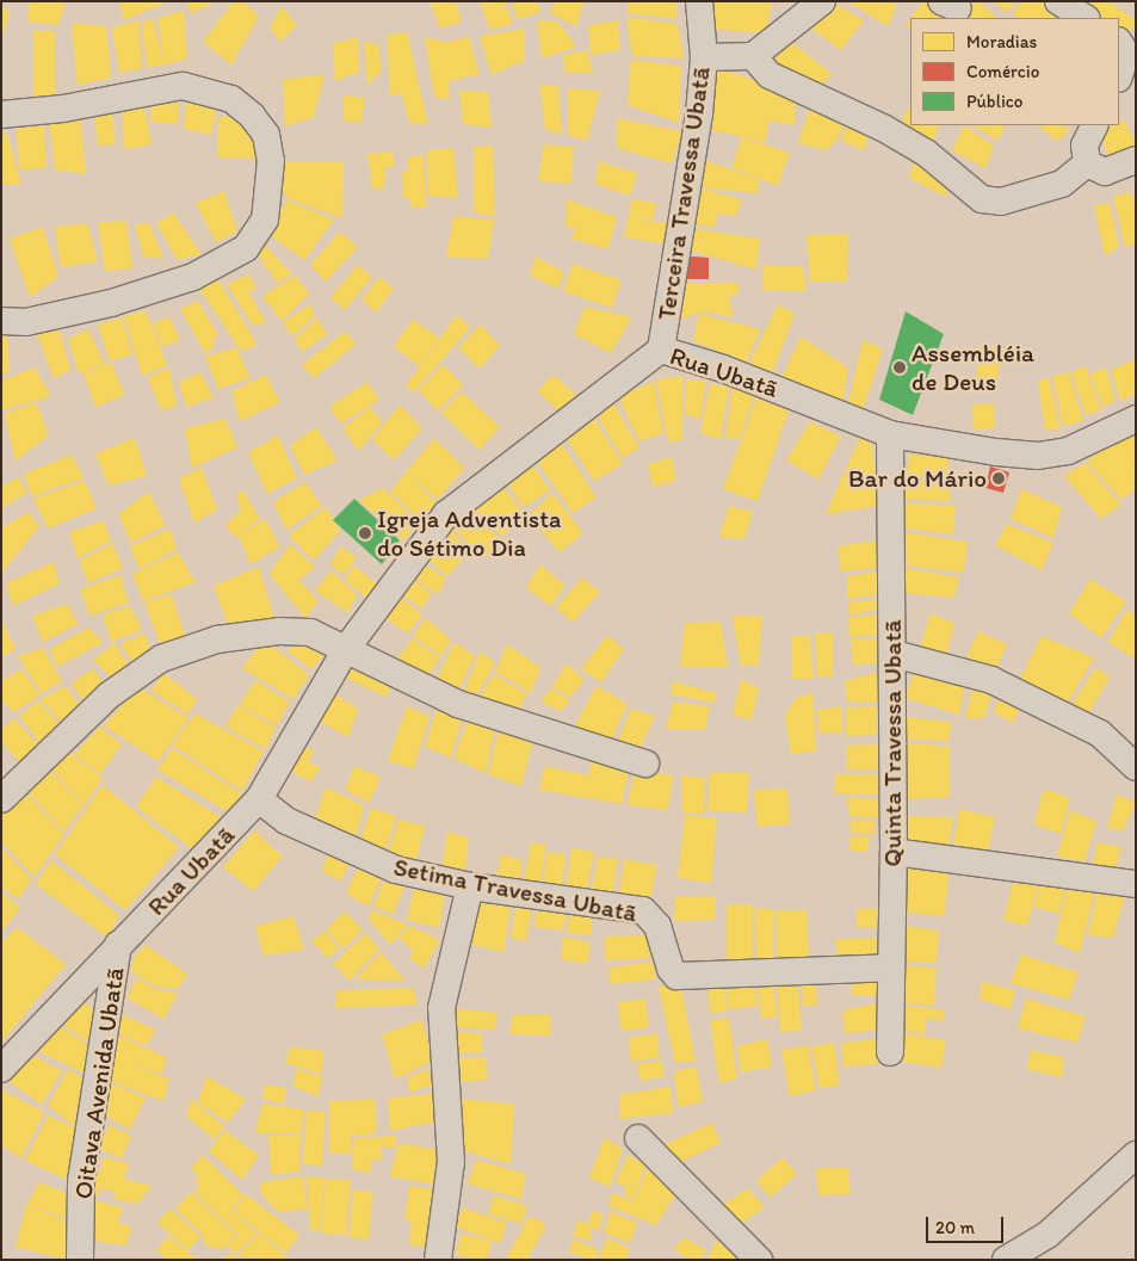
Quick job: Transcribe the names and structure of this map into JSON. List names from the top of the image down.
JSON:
{
  "streets": {
    "street": [
      "Terceira Travessa Ubatã",
      "Rua Ubatã",
      "Quinta Travessa Ubatã",
      "Setima Travessa Ubatã",
      "Oitava Avenida Ubatã"
    ]
  },
  "crossings": [
    ["Terceira Travessa Ubatã", "Rua Ubatã"],
    ["Rua Ubatã", "Quinta Travessa Ubatã"],
    ["Rua Ubatã", "Setima Travessa Ubatã"],
    ["Rua Ubatã", "Oitava Avenida Ubatã"],
    ["Quinta Travessa Ubatã", "Setima Travessa Ubatã"]
  ],
  "places": ["Assembléia de Deus", "Bar do Mário", "Igreja Adventista do Sétimo Dia"],
  "legend": ["Moradias", "Comércio", "Público"],
  "scale_bar": "20 m"
}
